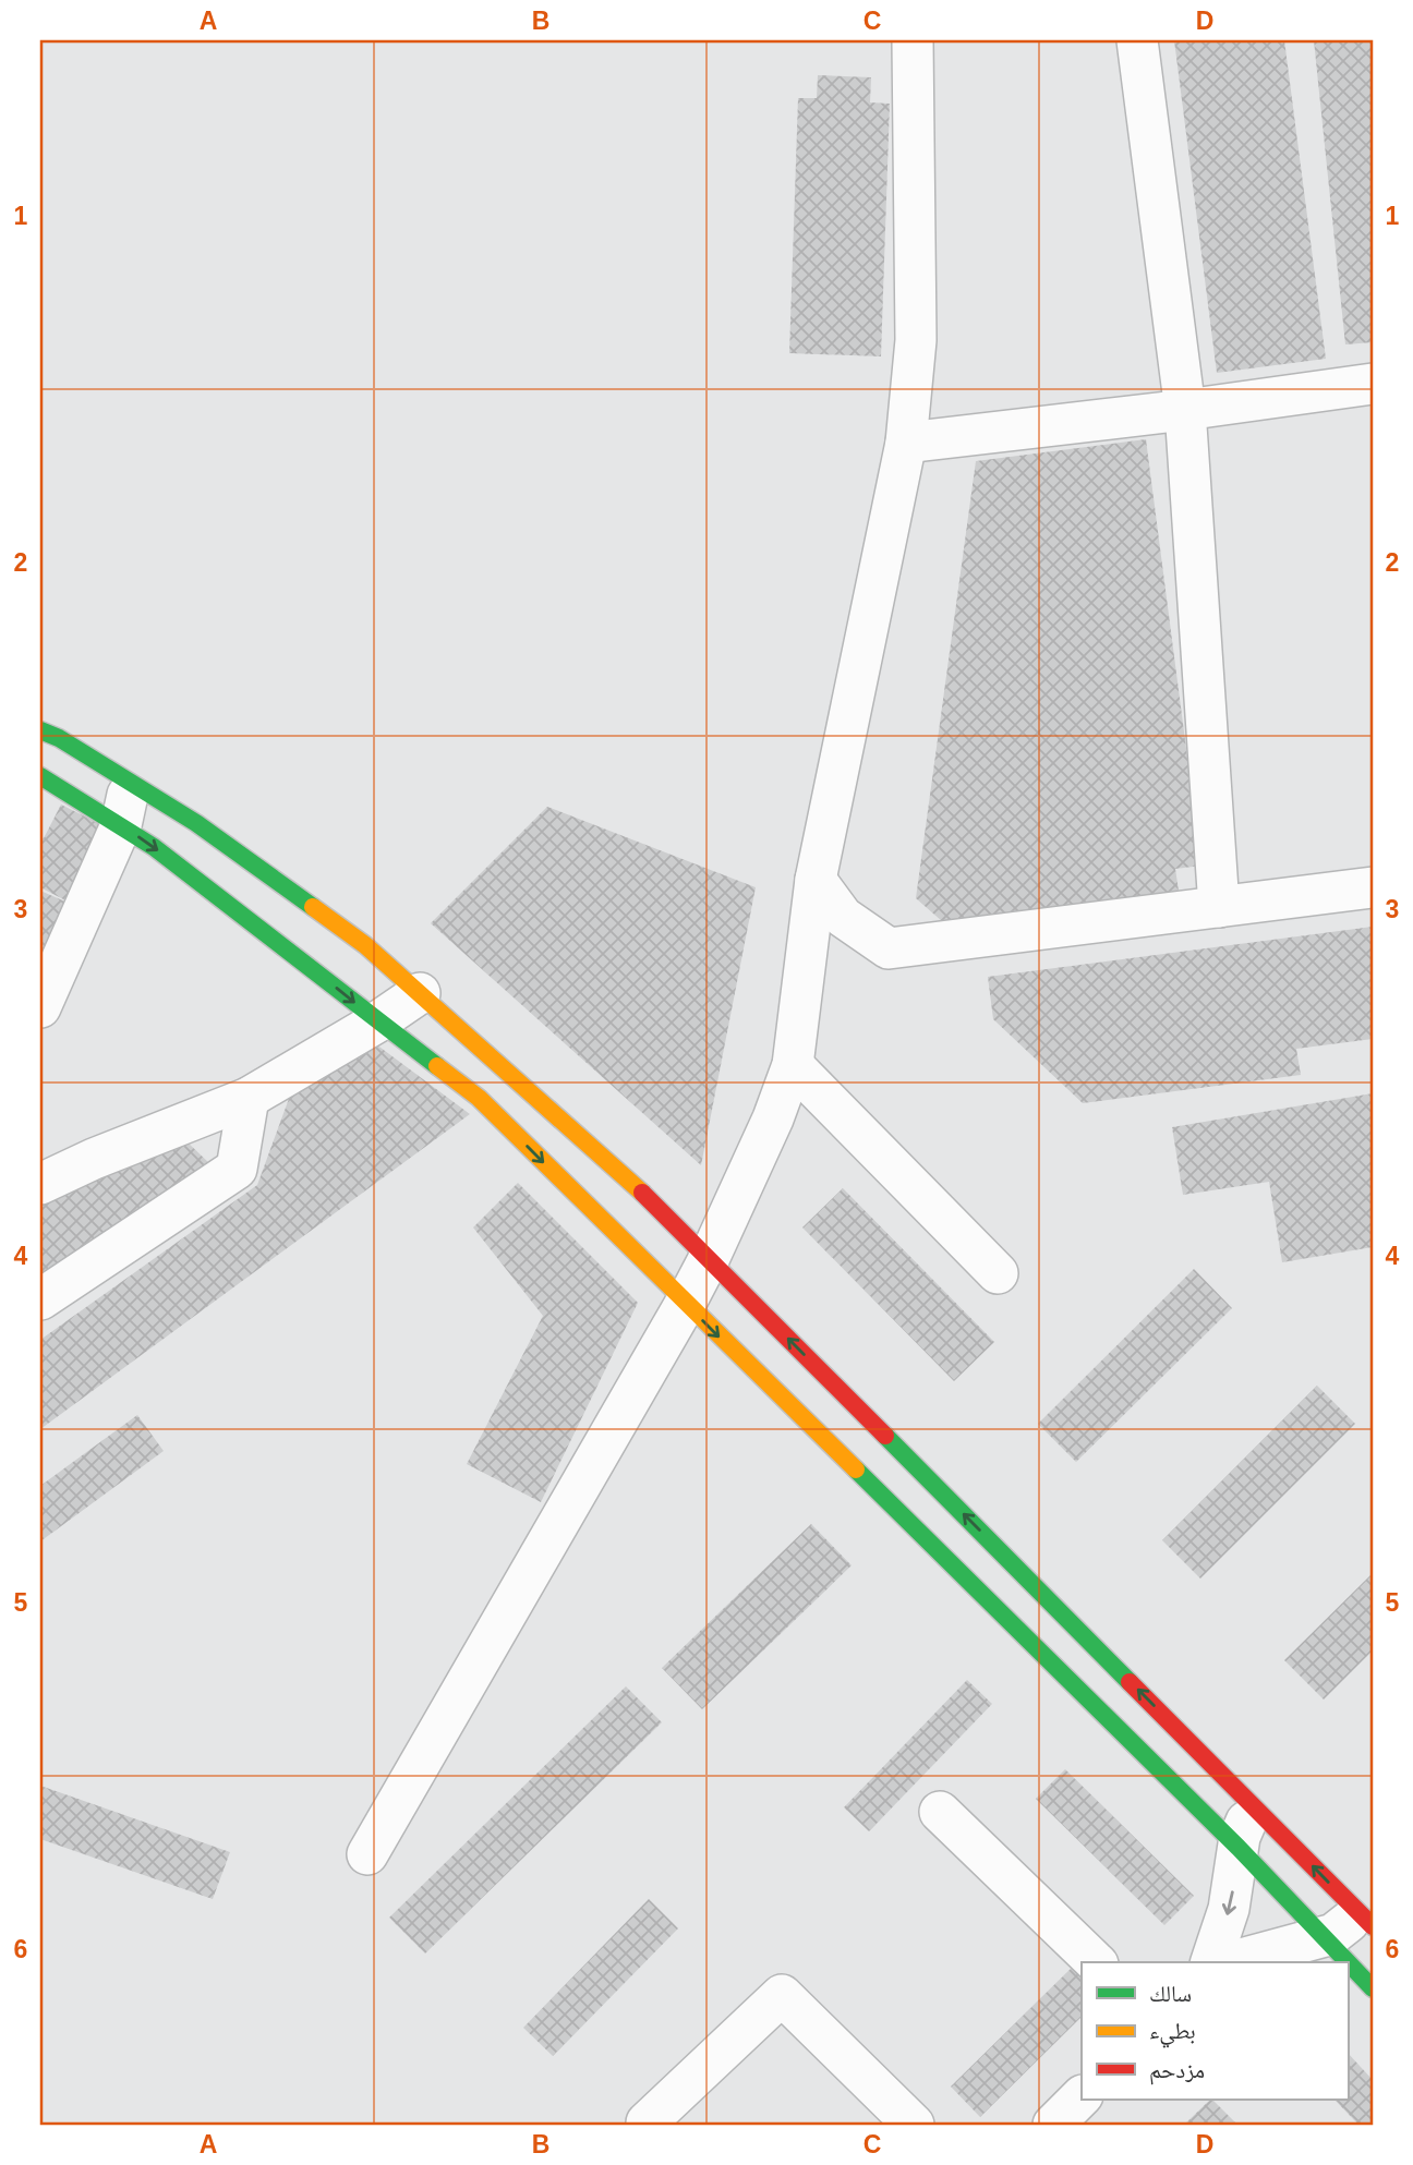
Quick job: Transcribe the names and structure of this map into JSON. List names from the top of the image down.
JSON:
{
  "legend": ["سالك", "بطيء", "مزدحم"],
  "grid": {
    "columns": [
      "A",
      "B",
      "C",
      "D"
    ],
    "rows": [
      "1",
      "2",
      "3",
      "4",
      "5",
      "6"
    ]
  }
}
